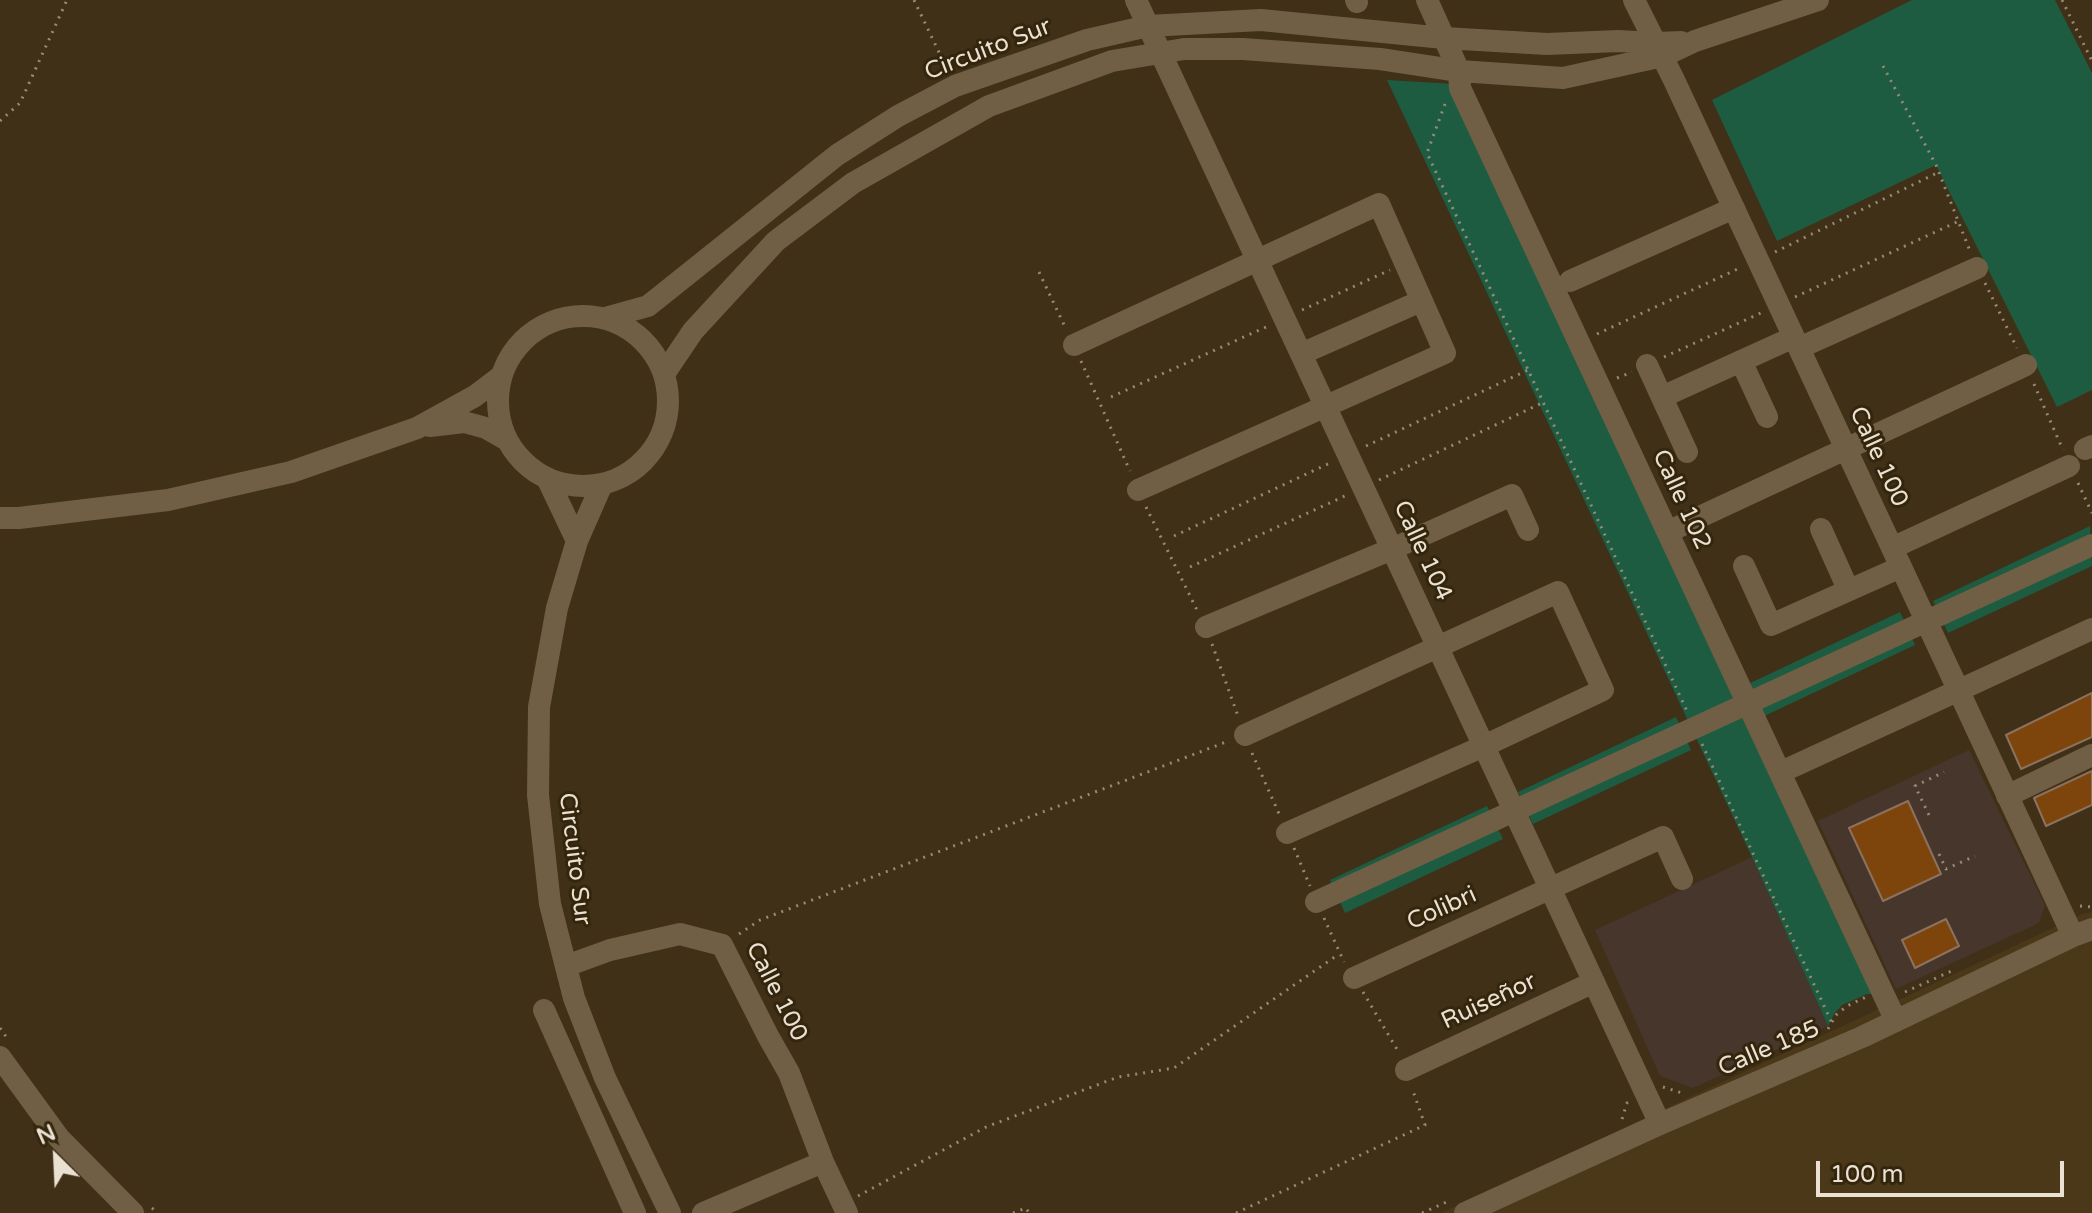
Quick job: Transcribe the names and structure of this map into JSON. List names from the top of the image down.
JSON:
{
  "streets": {
    "street": [
      "Circuito Sur",
      "Calle 100",
      "Calle 102",
      "Calle 104",
      "Colibri",
      "Ruiseñor",
      "Calle 185"
    ]
  },
  "crossings": [
    ["Circuito Sur", "Calle 100"],
    ["Circuito Sur", "Calle 102"],
    ["Circuito Sur", "Calle 104"],
    ["Calle 100", "Calle 185"],
    ["Calle 102", "Calle 185"],
    ["Calle 104", "Colibri"],
    ["Calle 104", "Ruiseñor"],
    ["Calle 104", "Calle 185"]
  ],
  "scale_bar": "100 m",
  "north": "top left"
}
